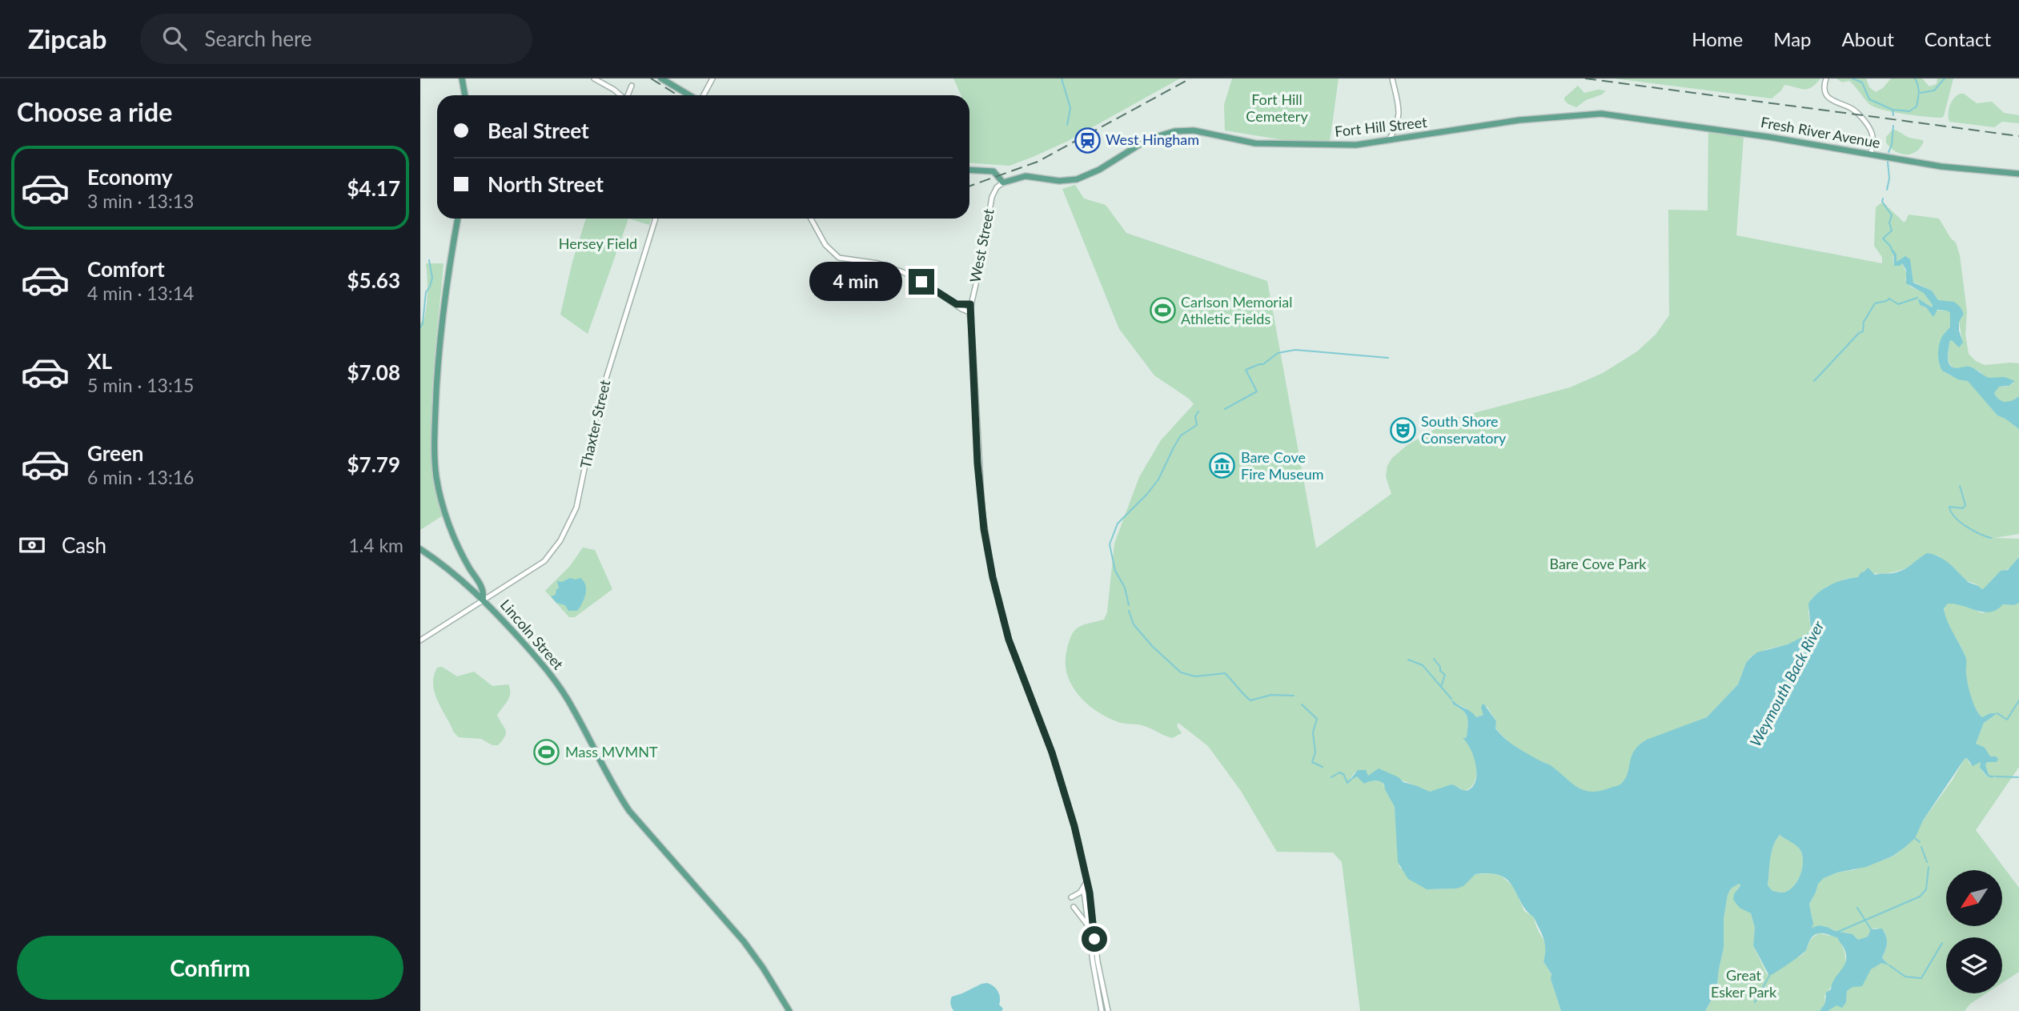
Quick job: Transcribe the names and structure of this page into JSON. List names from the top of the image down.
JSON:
{
  "streets": {
    "main road": ["Fort Hill Street", "Fresh River Avenue", "Lincoln Street"],
    "street": ["West Street", "Thaxter Street"]
  },
  "crossings": [
    ["Fort Hill Street", "Fresh River Avenue"],
    ["Fort Hill Street", "West Street"],
    ["Thaxter Street", "Lincoln Street"]
  ],
  "water": ["Weymouth Back River"],
  "parks": [
    "Fort Hill Cemetery",
    "Hersey Field",
    "Bare Cove Park",
    "Great Esker Park"
  ],
  "places": {
    "station": ["West Hingham"],
    "sports": ["Carlson Memorial Athletic Fields", "Mass MVMNT"],
    "theatre": ["South Shore Conservatory"],
    "museum": ["Bare Cove Fire Museum"]
  },
  "north": "bottom left",
  "page": {
    "header": "Zipcab",
    "search": "Search here",
    "nav": [
      "Home",
      "Map",
      "About",
      "Contact"
    ],
    "heading": "Choose a ride",
    "banner": ["Beal Street", "North Street"],
    "list": [
      {
        "name": "Economy",
        "note": "3 min · 13:13",
        "value": "$4.17"
      },
      {
        "name": "Comfort",
        "note": "4 min · 13:14",
        "value": "$5.63"
      },
      {
        "name": "XL",
        "note": "5 min · 13:15",
        "value": "$7.08"
      },
      {
        "name": "Green",
        "note": "6 min · 13:16",
        "value": "$7.79"
      }
    ],
    "bubble": "4 min",
    "pay": ["Cash", "1.4 km"],
    "buttons": "Confirm"
  }
}
